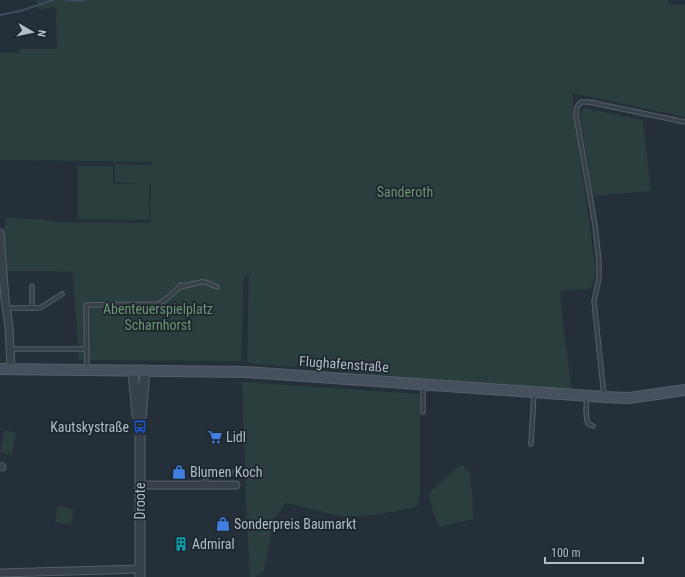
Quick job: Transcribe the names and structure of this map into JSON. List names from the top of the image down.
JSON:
{
  "streets": {
    "main road": ["Flughafenstraße"],
    "street": ["Droote"]
  },
  "crossings": [
    ["Flughafenstraße", "Droote"]
  ],
  "parks": ["Sanderoth", "Abenteuerspielplatz Scharnhorst"],
  "places": {
    "bus stop": ["Kautskystraße"],
    "supermarket": ["Lidl"],
    "shop": ["Blumen Koch", "Sonderpreis Baumarkt"],
    "building": ["Admiral"]
  },
  "scale_bar": "100 m",
  "north": "right"
}
